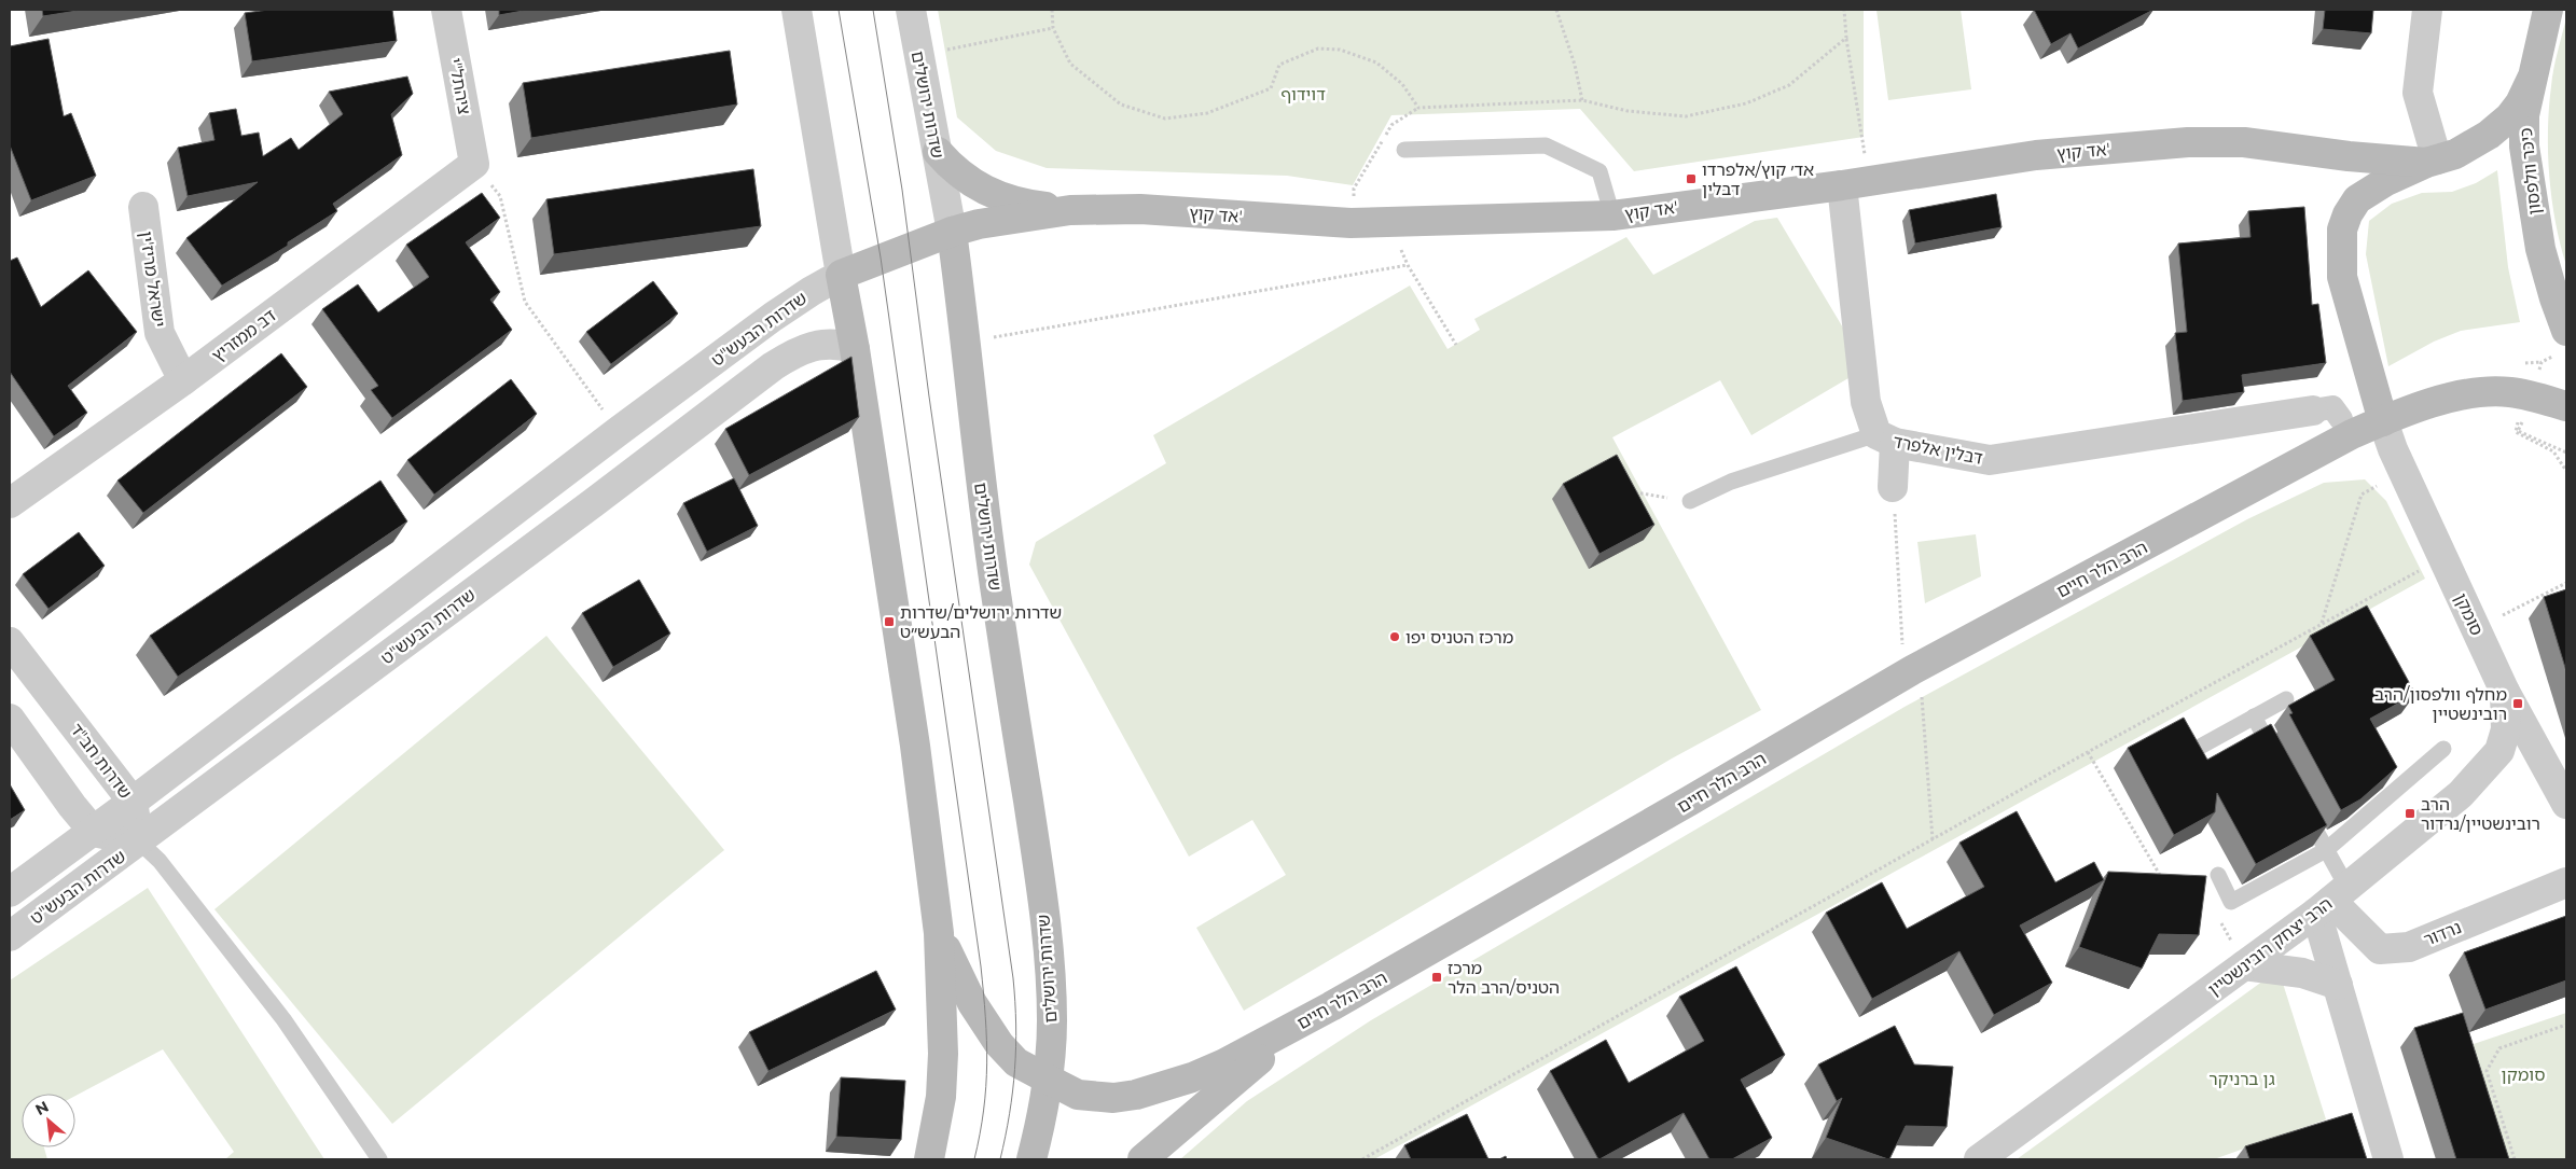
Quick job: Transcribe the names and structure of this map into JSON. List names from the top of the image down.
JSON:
{
  "streets": {
    "main road": [
      "שדרות ירושלים",
      "אד קוץ'",
      "כיכר וולפסון",
      "הרב הלר חיים"
    ],
    "street": [
      "ציהתל\"י",
      "ישראל מריז'ין",
      "שדרות הבעש\"ט",
      "דב ממזריץ",
      "דבלין אלפרד",
      "סומקן",
      "שדרות חב\"ד",
      "נרדור",
      "הרב יצחק רובינשטיין"
    ]
  },
  "crossings": [
    ["ציהתל\"י", "דב ממזריץ"],
    ["שדרות ירושלים", "אד קוץ'"],
    ["שדרות ירושלים", "הרב הלר חיים"],
    ["אד קוץ'", "כיכר וולפסון"],
    ["אד קוץ'", "שדרות הבעש\"ט"],
    ["אד קוץ'", "דבלין אלפרד"],
    ["ישראל מריז'ין", "דב ממזריץ"],
    ["שדרות הבעש\"ט", "שדרות חב\"ד"],
    ["הרב הלר חיים", "סומקן"],
    ["סומקן", "הרב יצחק רובינשטיין"],
    ["נרדור", "הרב יצחק רובינשטיין"]
  ],
  "parks": ["דוידוף", "סומקן", "גן ברניקר"],
  "places": {
    "transit": [
      "אד׳ קוץ/אלפרדו דבלין",
      "שדרות ירושלים/שדרות הבעש״ט",
      "מחלף וולפסון/הרב רובינשטיין",
      "הרב רובינשטיין/נרדור",
      "מרכז הטניס/הרב הלר"
    ],
    "other": ["מרכז הטניס יפו"]
  },
  "north": "top left"
}
